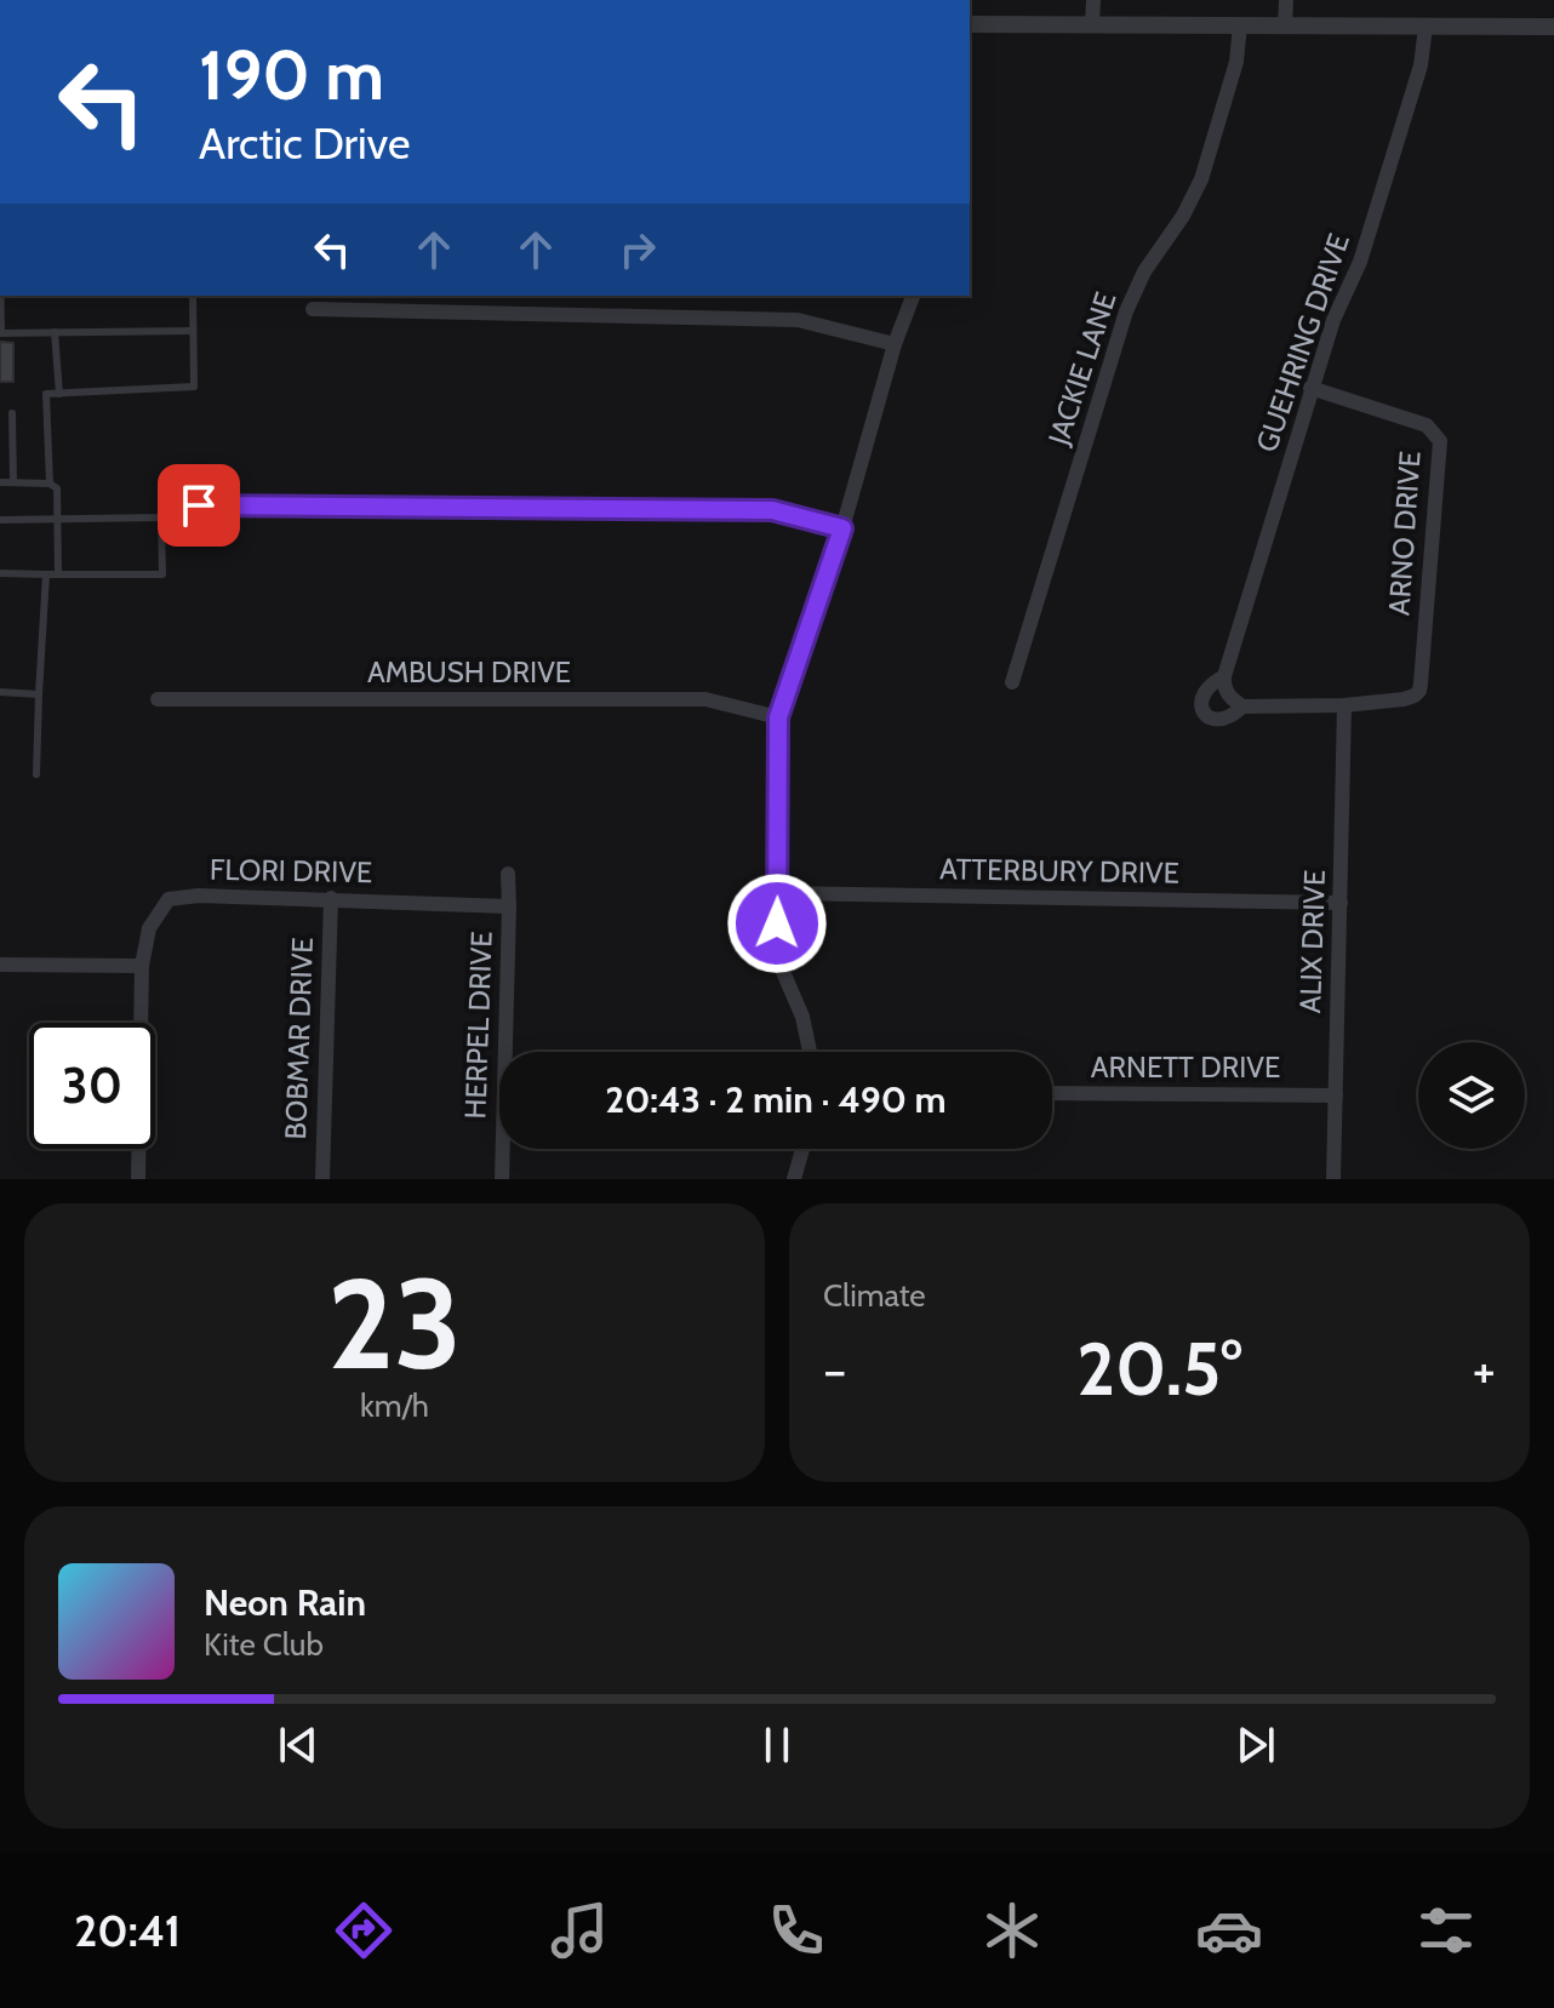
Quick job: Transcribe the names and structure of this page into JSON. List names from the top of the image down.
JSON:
{
  "streets": {
    "street": [
      "GUEHRING DRIVE",
      "JACKIE LANE",
      "ARNO DRIVE",
      "AMBUSH DRIVE",
      "FLORI DRIVE",
      "ATTERBURY DRIVE",
      "ALIX DRIVE",
      "HERPEL DRIVE",
      "BOBMAR DRIVE",
      "ARNETT DRIVE"
    ]
  },
  "crossings": [
    ["GUEHRING DRIVE", "ARNO DRIVE"],
    ["GUEHRING DRIVE", "ALIX DRIVE"],
    ["ARNO DRIVE", "ALIX DRIVE"],
    ["FLORI DRIVE", "HERPEL DRIVE"],
    ["FLORI DRIVE", "BOBMAR DRIVE"],
    ["ATTERBURY DRIVE", "ALIX DRIVE"],
    ["ALIX DRIVE", "ARNETT DRIVE"]
  ],
  "page": {
    "turn": ["190 m", "Arctic Drive"],
    "limit": "30",
    "trip": "20:43 · 2 min · 490 m",
    "tile": [
      ["23", "km/h"],
      "Climate"
    ],
    "heat": ["−", "20.5°", "+"],
    "song": ["Neon Rain", "Kite Club"],
    "tabs": "20:41"
  }
}
